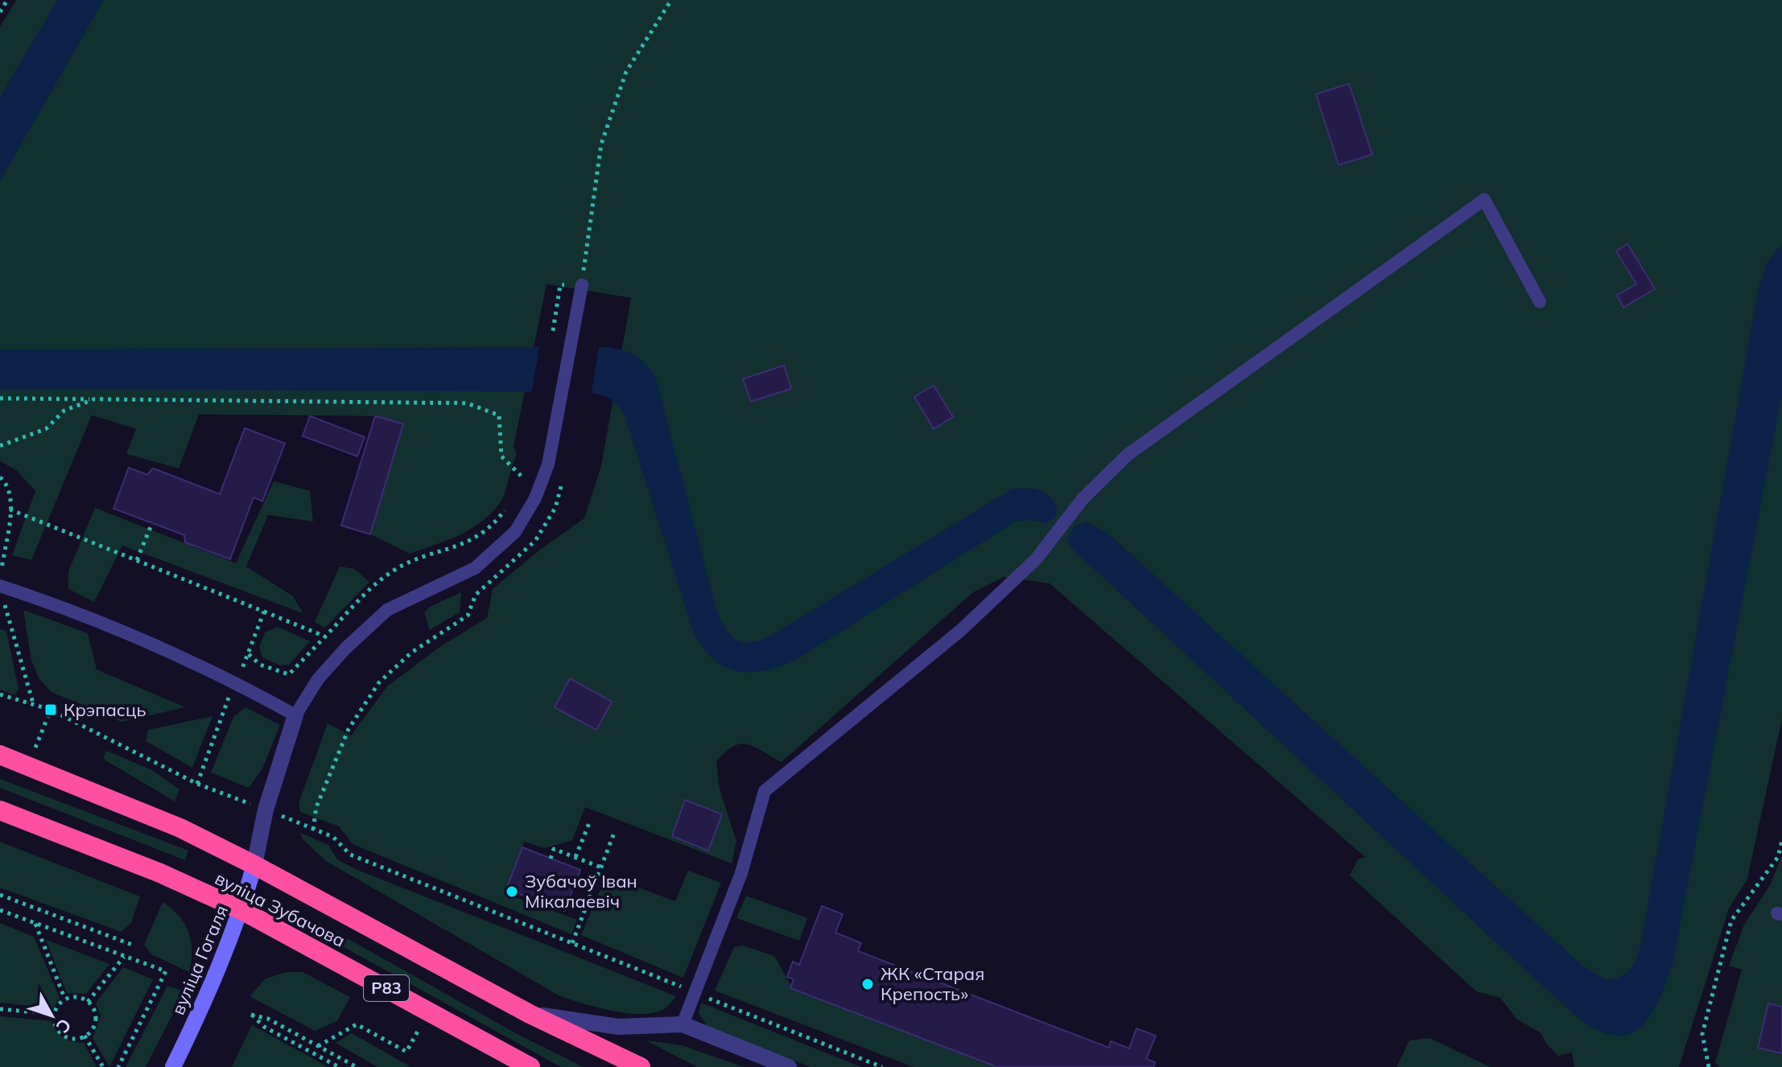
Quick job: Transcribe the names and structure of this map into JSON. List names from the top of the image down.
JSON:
{
  "streets": {
    "highway": ["вуліца Зубачова", "Р83"],
    "main road": ["вуліца Гогаля"]
  },
  "crossings": [
    ["вуліца Зубачова", "вуліца Гогаля"]
  ],
  "places": {
    "transit": ["Крэпасць"],
    "other": ["Зубачоў Іван Мікалаевіч", "ЖК «Старая Крепость»"]
  },
  "north": "bottom right"
}
